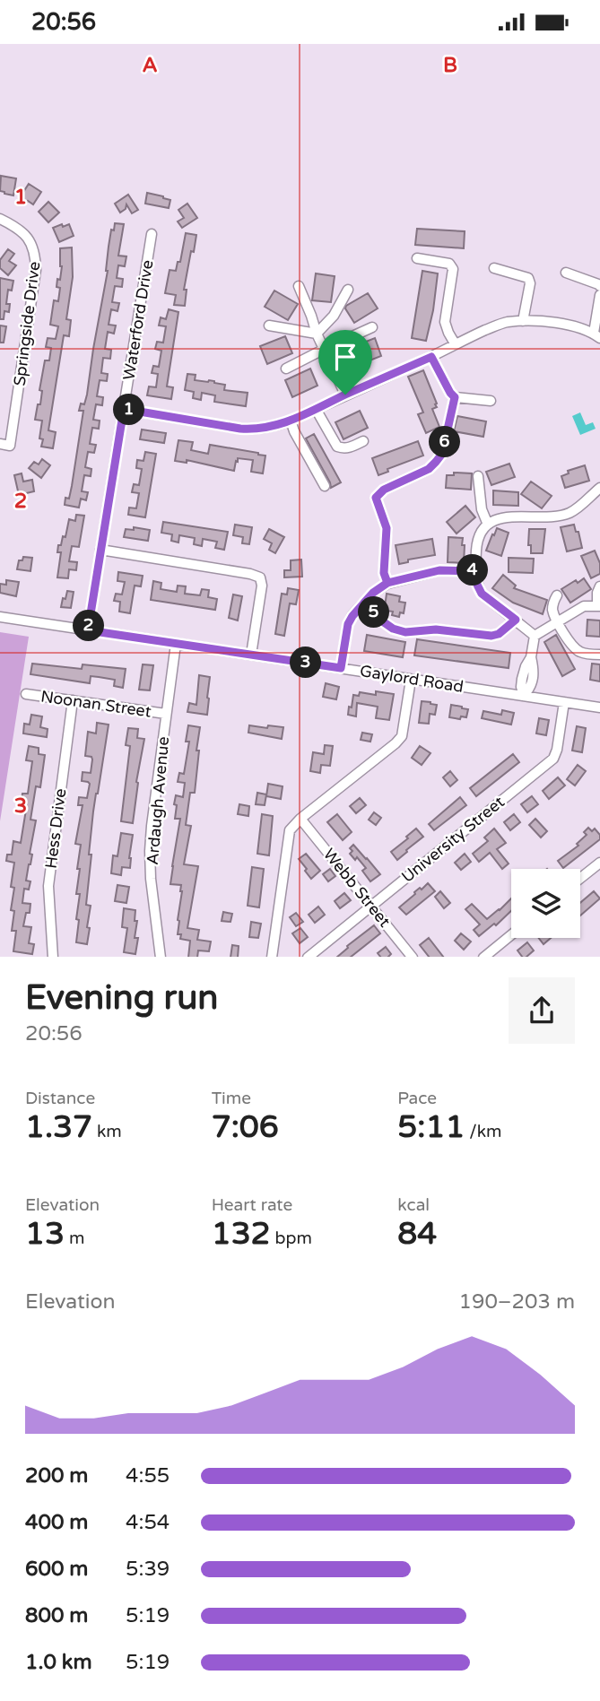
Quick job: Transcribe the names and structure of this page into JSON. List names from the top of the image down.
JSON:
{
  "streets": {
    "street": [
      "Waterford Drive",
      "Springside Drive",
      "Gaylord Road",
      "Noonan Street",
      "Ardaugh Avenue",
      "Hess Drive",
      "University Street",
      "Webb Street"
    ]
  },
  "crossings": [
    ["Waterford Drive", "Gaylord Road"],
    ["Gaylord Road", "Ardaugh Avenue"],
    ["Gaylord Road", "University Street"],
    ["Noonan Street", "Ardaugh Avenue"],
    ["Noonan Street", "Hess Drive"],
    ["University Street", "Webb Street"]
  ],
  "page": {
    "status": "20:56",
    "pins": [
      "1",
      "6",
      "4",
      "5",
      "2",
      "3"
    ],
    "heading": ["Evening run", "20:56"],
    "stats": [
      ["Distance", "1.37 km"],
      ["Time", "7:06"],
      ["Pace", "5:11 /km"],
      ["Elevation", "13 m"],
      ["Heart rate", "132 bpm"],
      ["kcal", "84"]
    ],
    "chart": ["Elevation", "190–203 m"],
    "list": [
      {
        "name": "200 m",
        "note": "4:55"
      },
      {
        "name": "400 m",
        "note": "4:54"
      },
      {
        "name": "600 m",
        "note": "5:39"
      },
      {
        "name": "800 m",
        "note": "5:19"
      },
      {
        "name": "1.0 km",
        "note": "5:19"
      }
    ]
  },
  "grid": {
    "columns": ["A", "B"],
    "rows": ["1", "2", "3"]
  }
}
